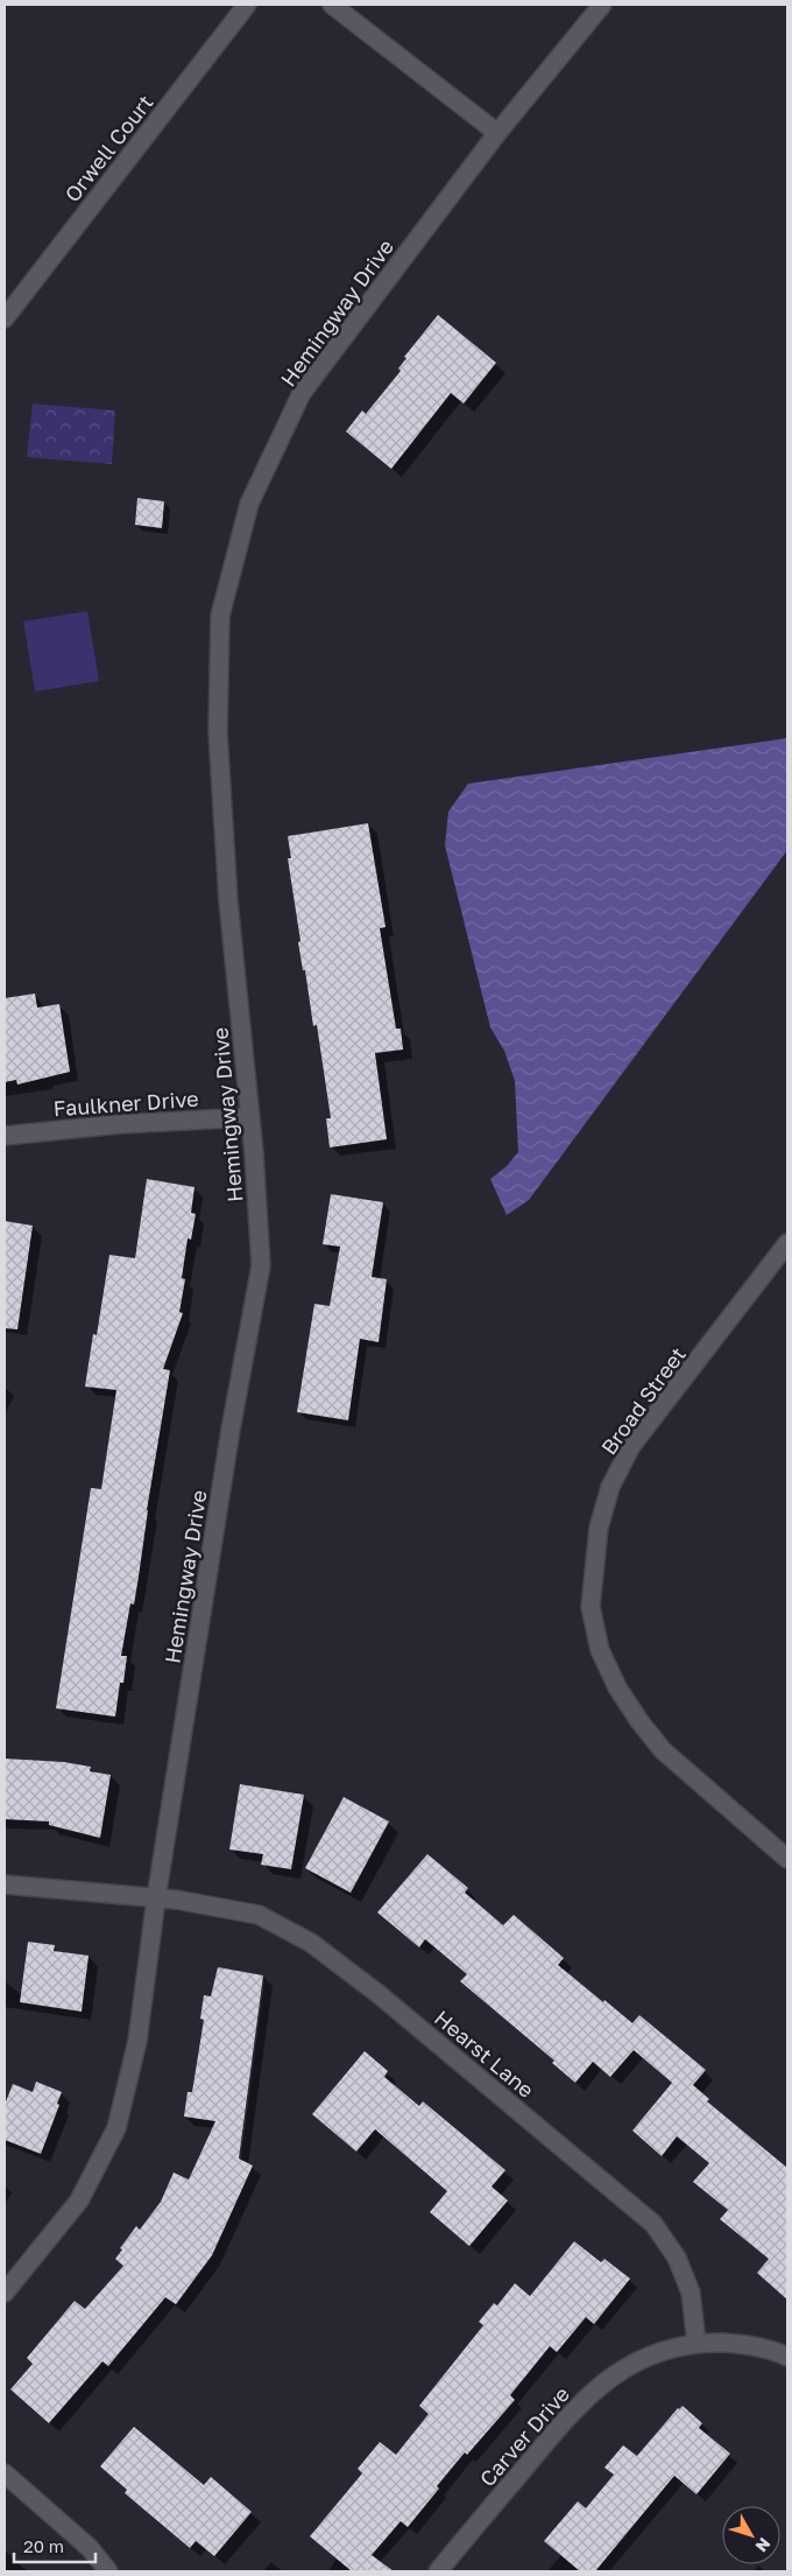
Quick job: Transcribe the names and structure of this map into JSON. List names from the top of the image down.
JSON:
{
  "streets": {
    "street": [
      "Orwell Court",
      "Hemingway Drive",
      "Faulkner Drive",
      "Broad Street",
      "Hearst Lane",
      "Carver Drive"
    ]
  },
  "crossings": [
    ["Hemingway Drive", "Faulkner Drive"],
    ["Hemingway Drive", "Hearst Lane"],
    ["Hearst Lane", "Carver Drive"]
  ],
  "scale_bar": "20 m",
  "north": "bottom right"
}
